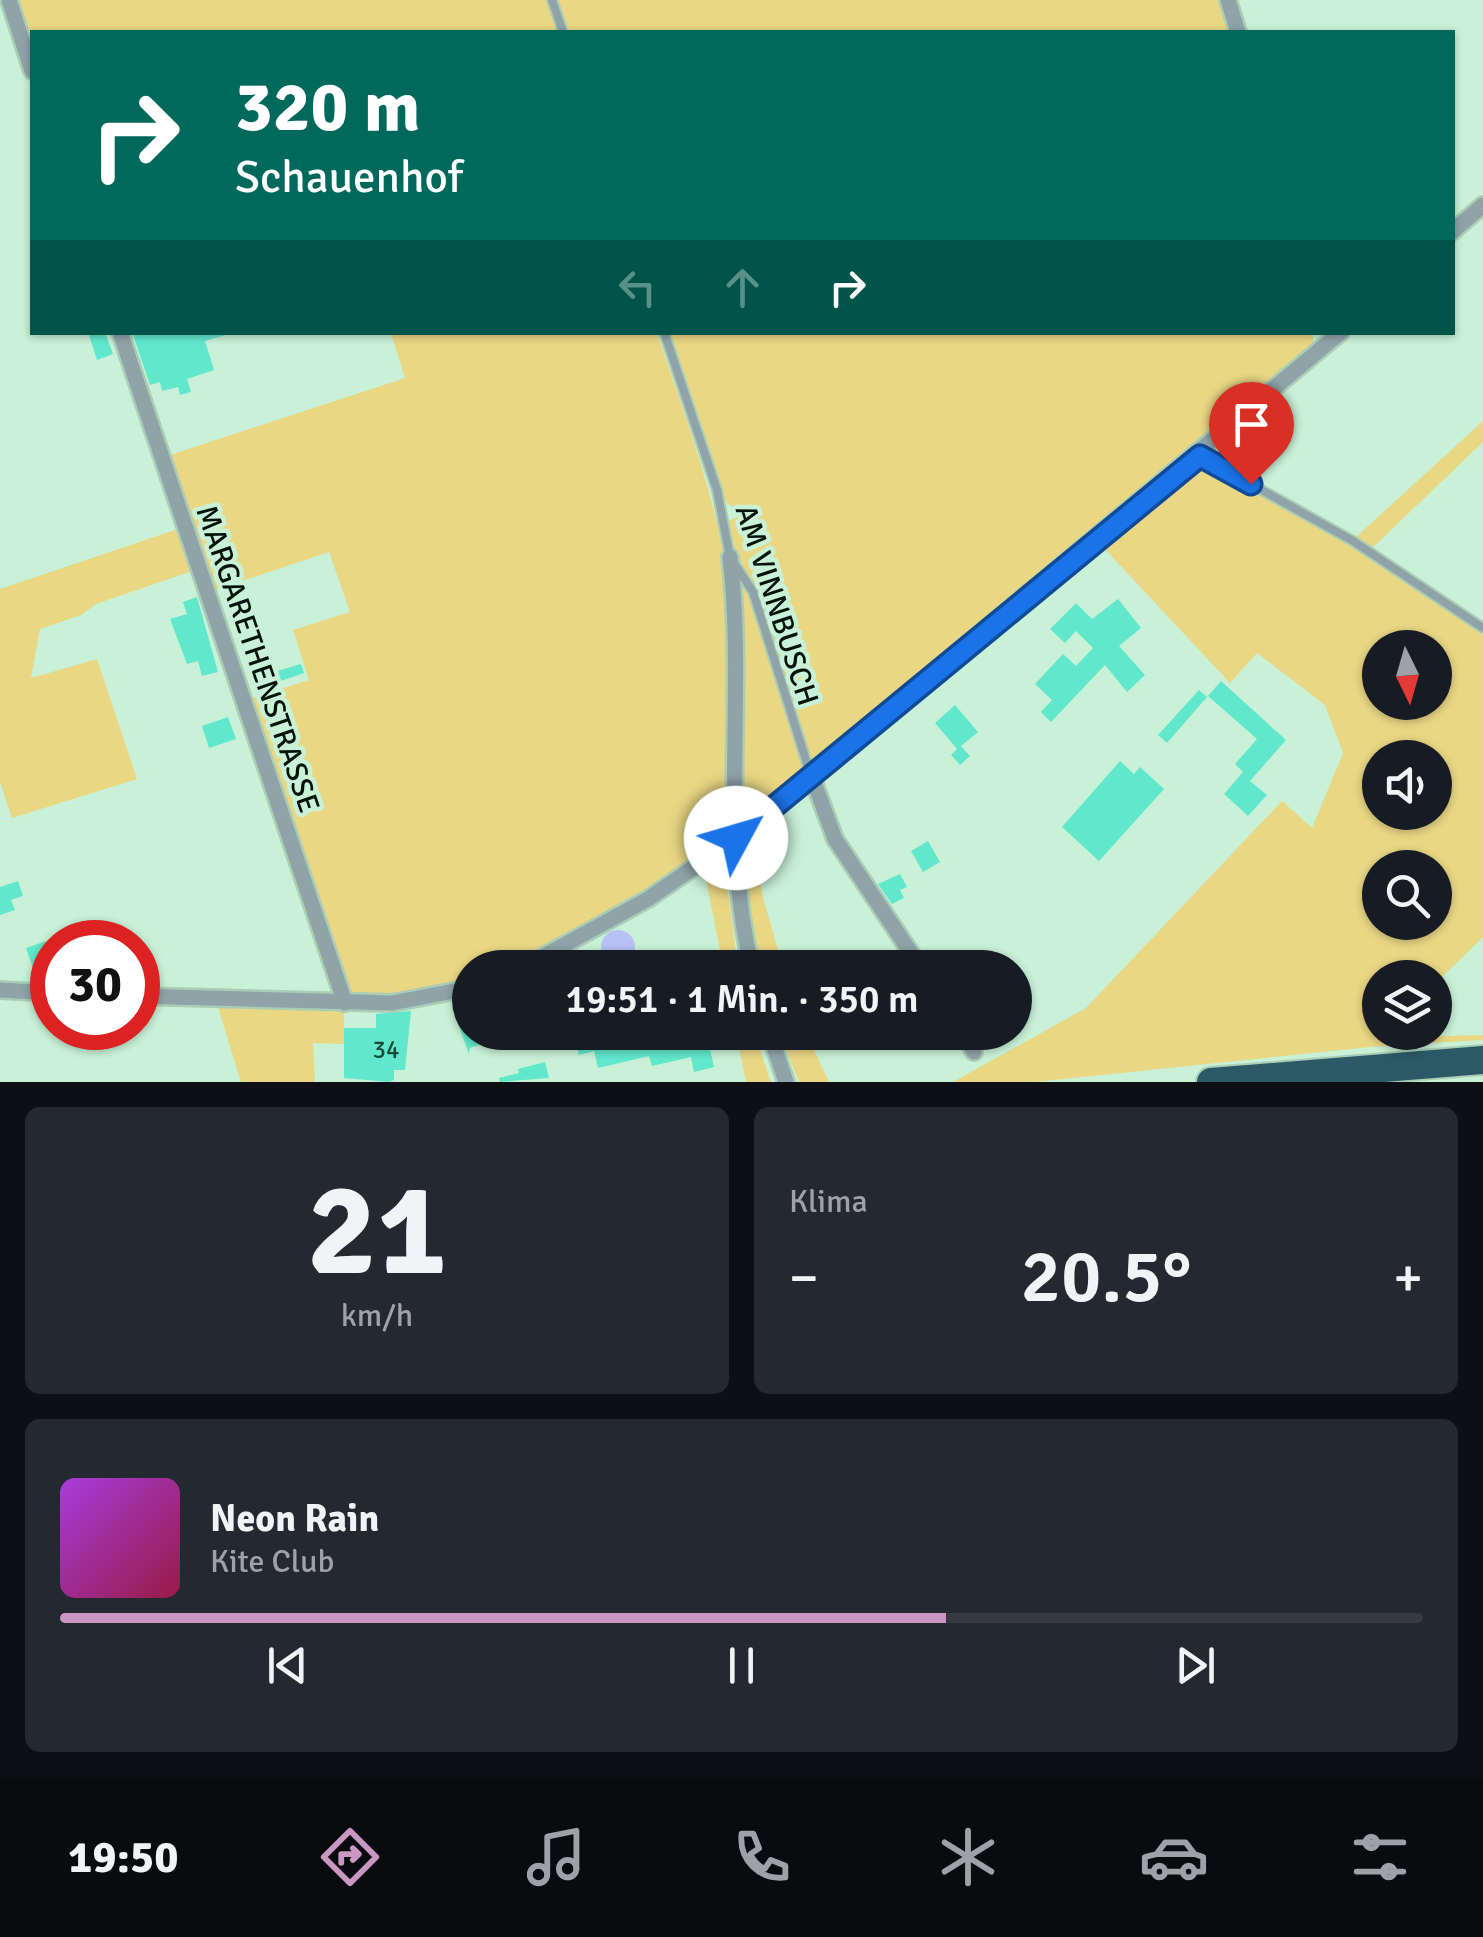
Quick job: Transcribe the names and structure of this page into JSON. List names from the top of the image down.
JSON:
{
  "streets": {
    "street": ["MARGARETHENSTRASSE"],
    "lane": ["AM VINNBUSCH"]
  },
  "house_numbers": ["34"],
  "north": "bottom",
  "page": {
    "turn": ["320 m", "Schauenhof"],
    "limit": "30",
    "trip": "19:51 · 1 Min. · 350 m",
    "tile": [
      ["21", "km/h"],
      "Klima"
    ],
    "heat": ["−", "20.5°", "+"],
    "song": ["Neon Rain", "Kite Club"],
    "tabs": "19:50"
  }
}
